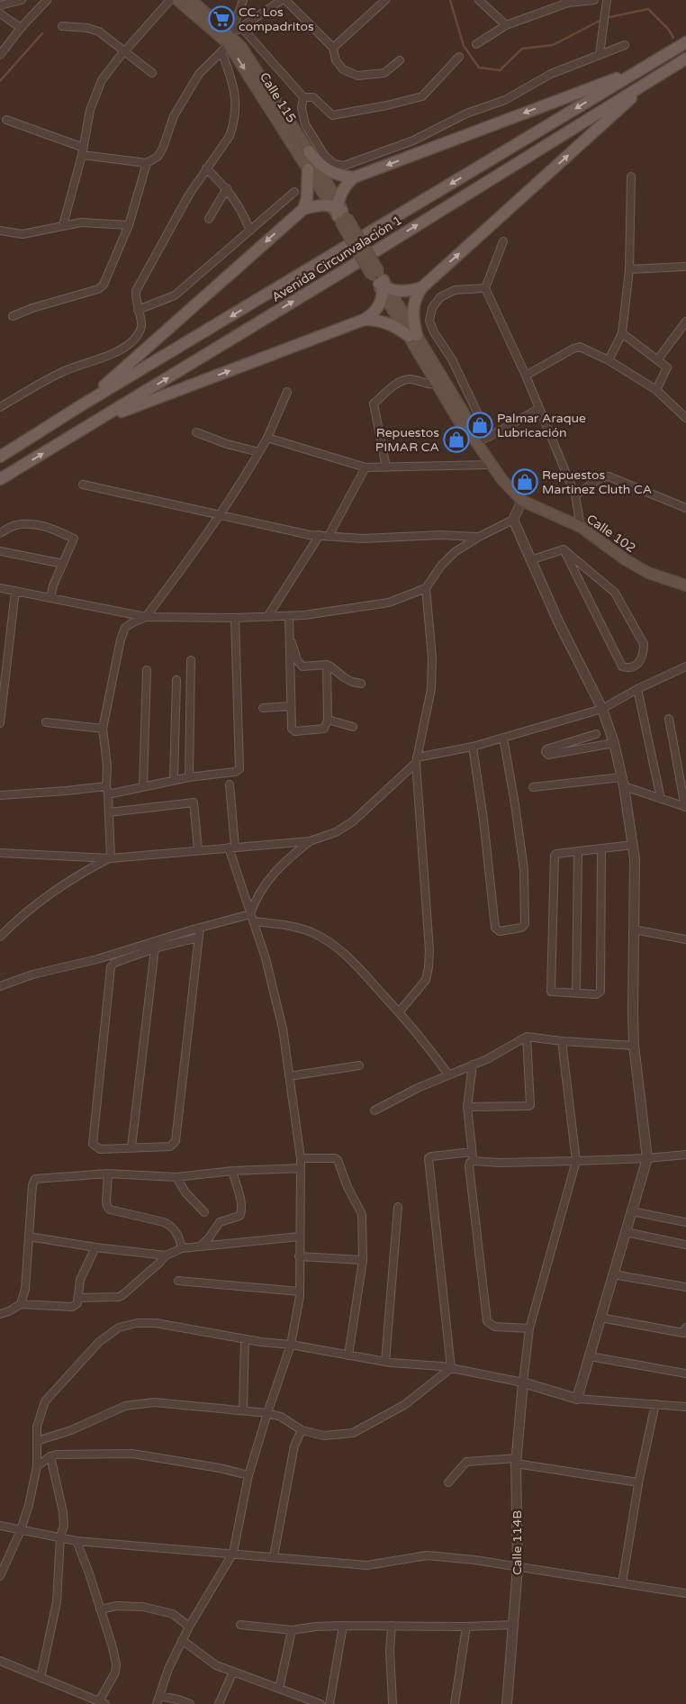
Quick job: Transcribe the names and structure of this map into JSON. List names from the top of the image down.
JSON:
{
  "streets": {
    "main road": ["Calle 115", "Avenida Circunvalación 1", "Calle 102"],
    "street": ["Calle 114B"]
  },
  "crossings": [
    ["Calle 115", "Calle 102"]
  ],
  "places": {
    "supermarket": ["CC. Los compadritos"],
    "shop": ["Palmar Araque Lubricación", "Repuestos PIMAR CA", "Repuestos Martinez Cluth CA"]
  }
}
